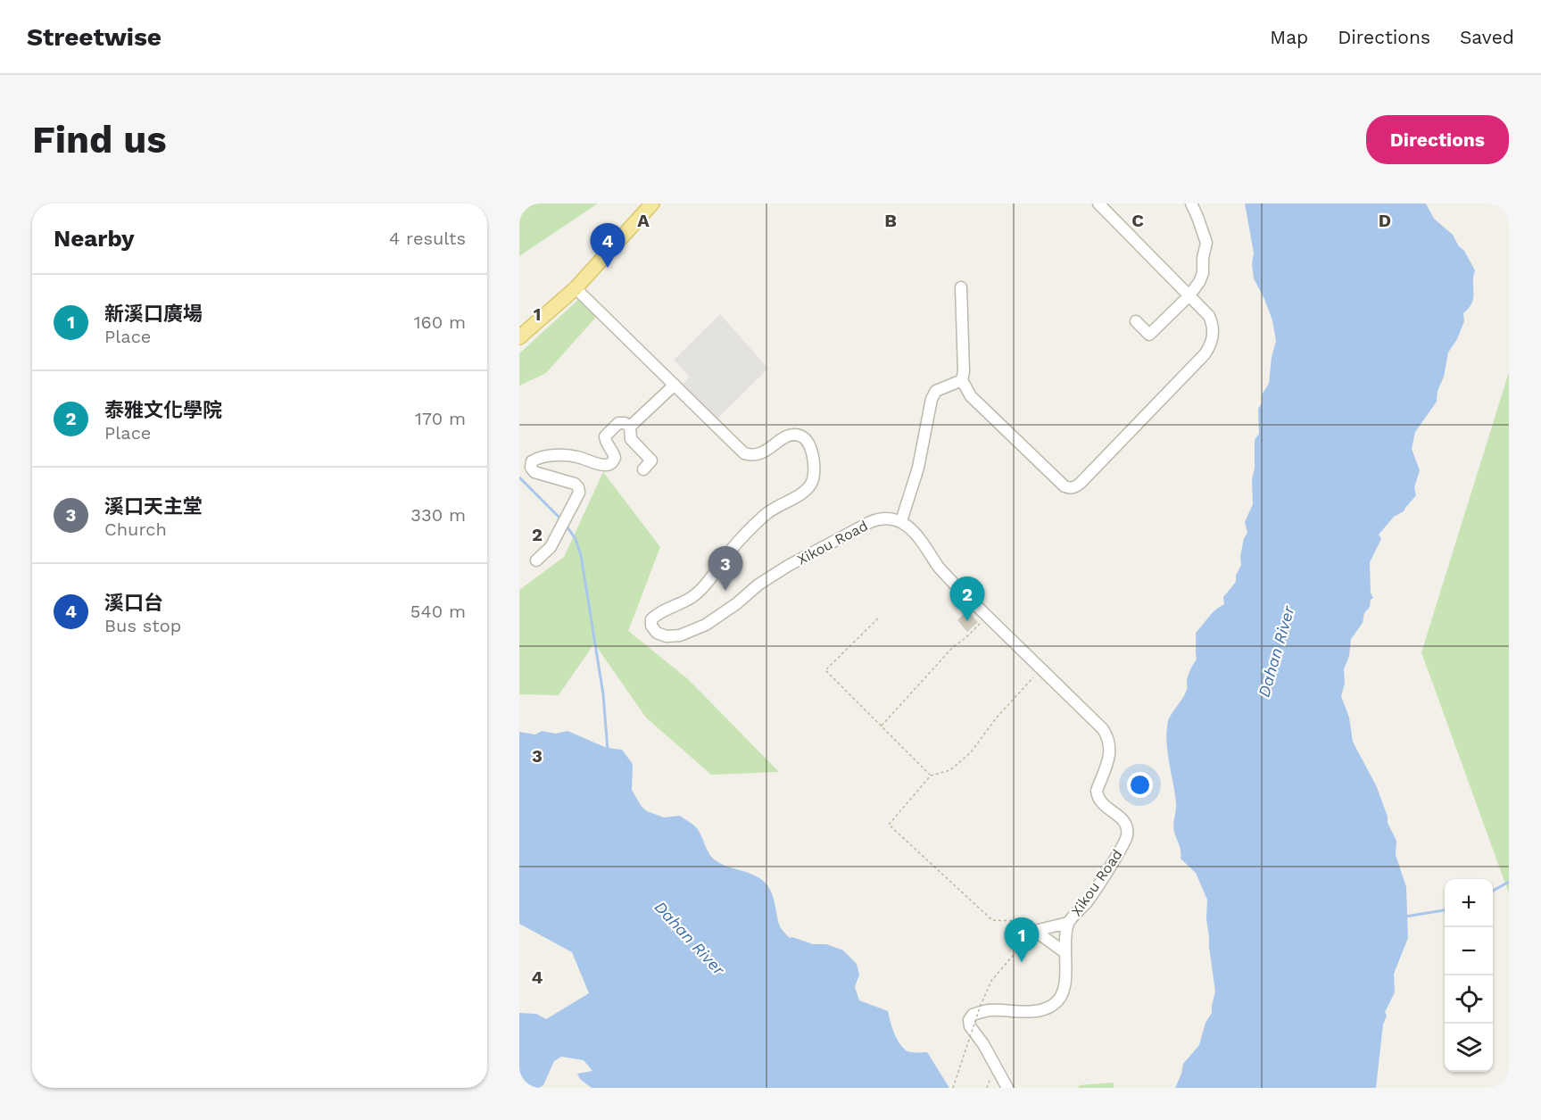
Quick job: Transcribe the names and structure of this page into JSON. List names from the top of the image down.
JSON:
{
  "streets": {
    "lane": ["Xikou Road"]
  },
  "water": ["Dahan River"],
  "page": {
    "header": "Streetwise",
    "nav": ["Map", "Directions", "Saved"],
    "buttons": "Directions",
    "title": "Find us",
    "heading": ["Nearby", "4 results"],
    "pins": [
      "4",
      "3",
      "2",
      "1"
    ],
    "list": [
      {
        "mark": "1",
        "name": "新溪口廣場",
        "note": "Place",
        "value": "160 m"
      },
      {
        "mark": "2",
        "name": "泰雅文化學院",
        "note": "Place",
        "value": "170 m"
      },
      {
        "mark": "3",
        "name": "溪口天主堂",
        "note": "Church",
        "value": "330 m"
      },
      {
        "mark": "4",
        "name": "溪口台",
        "note": "Bus stop",
        "value": "540 m"
      }
    ],
    "map_buttons": ["+", "−"]
  },
  "grid": {
    "columns": [
      "A",
      "B",
      "C",
      "D"
    ],
    "rows": [
      "1",
      "2",
      "3",
      "4"
    ]
  }
}
